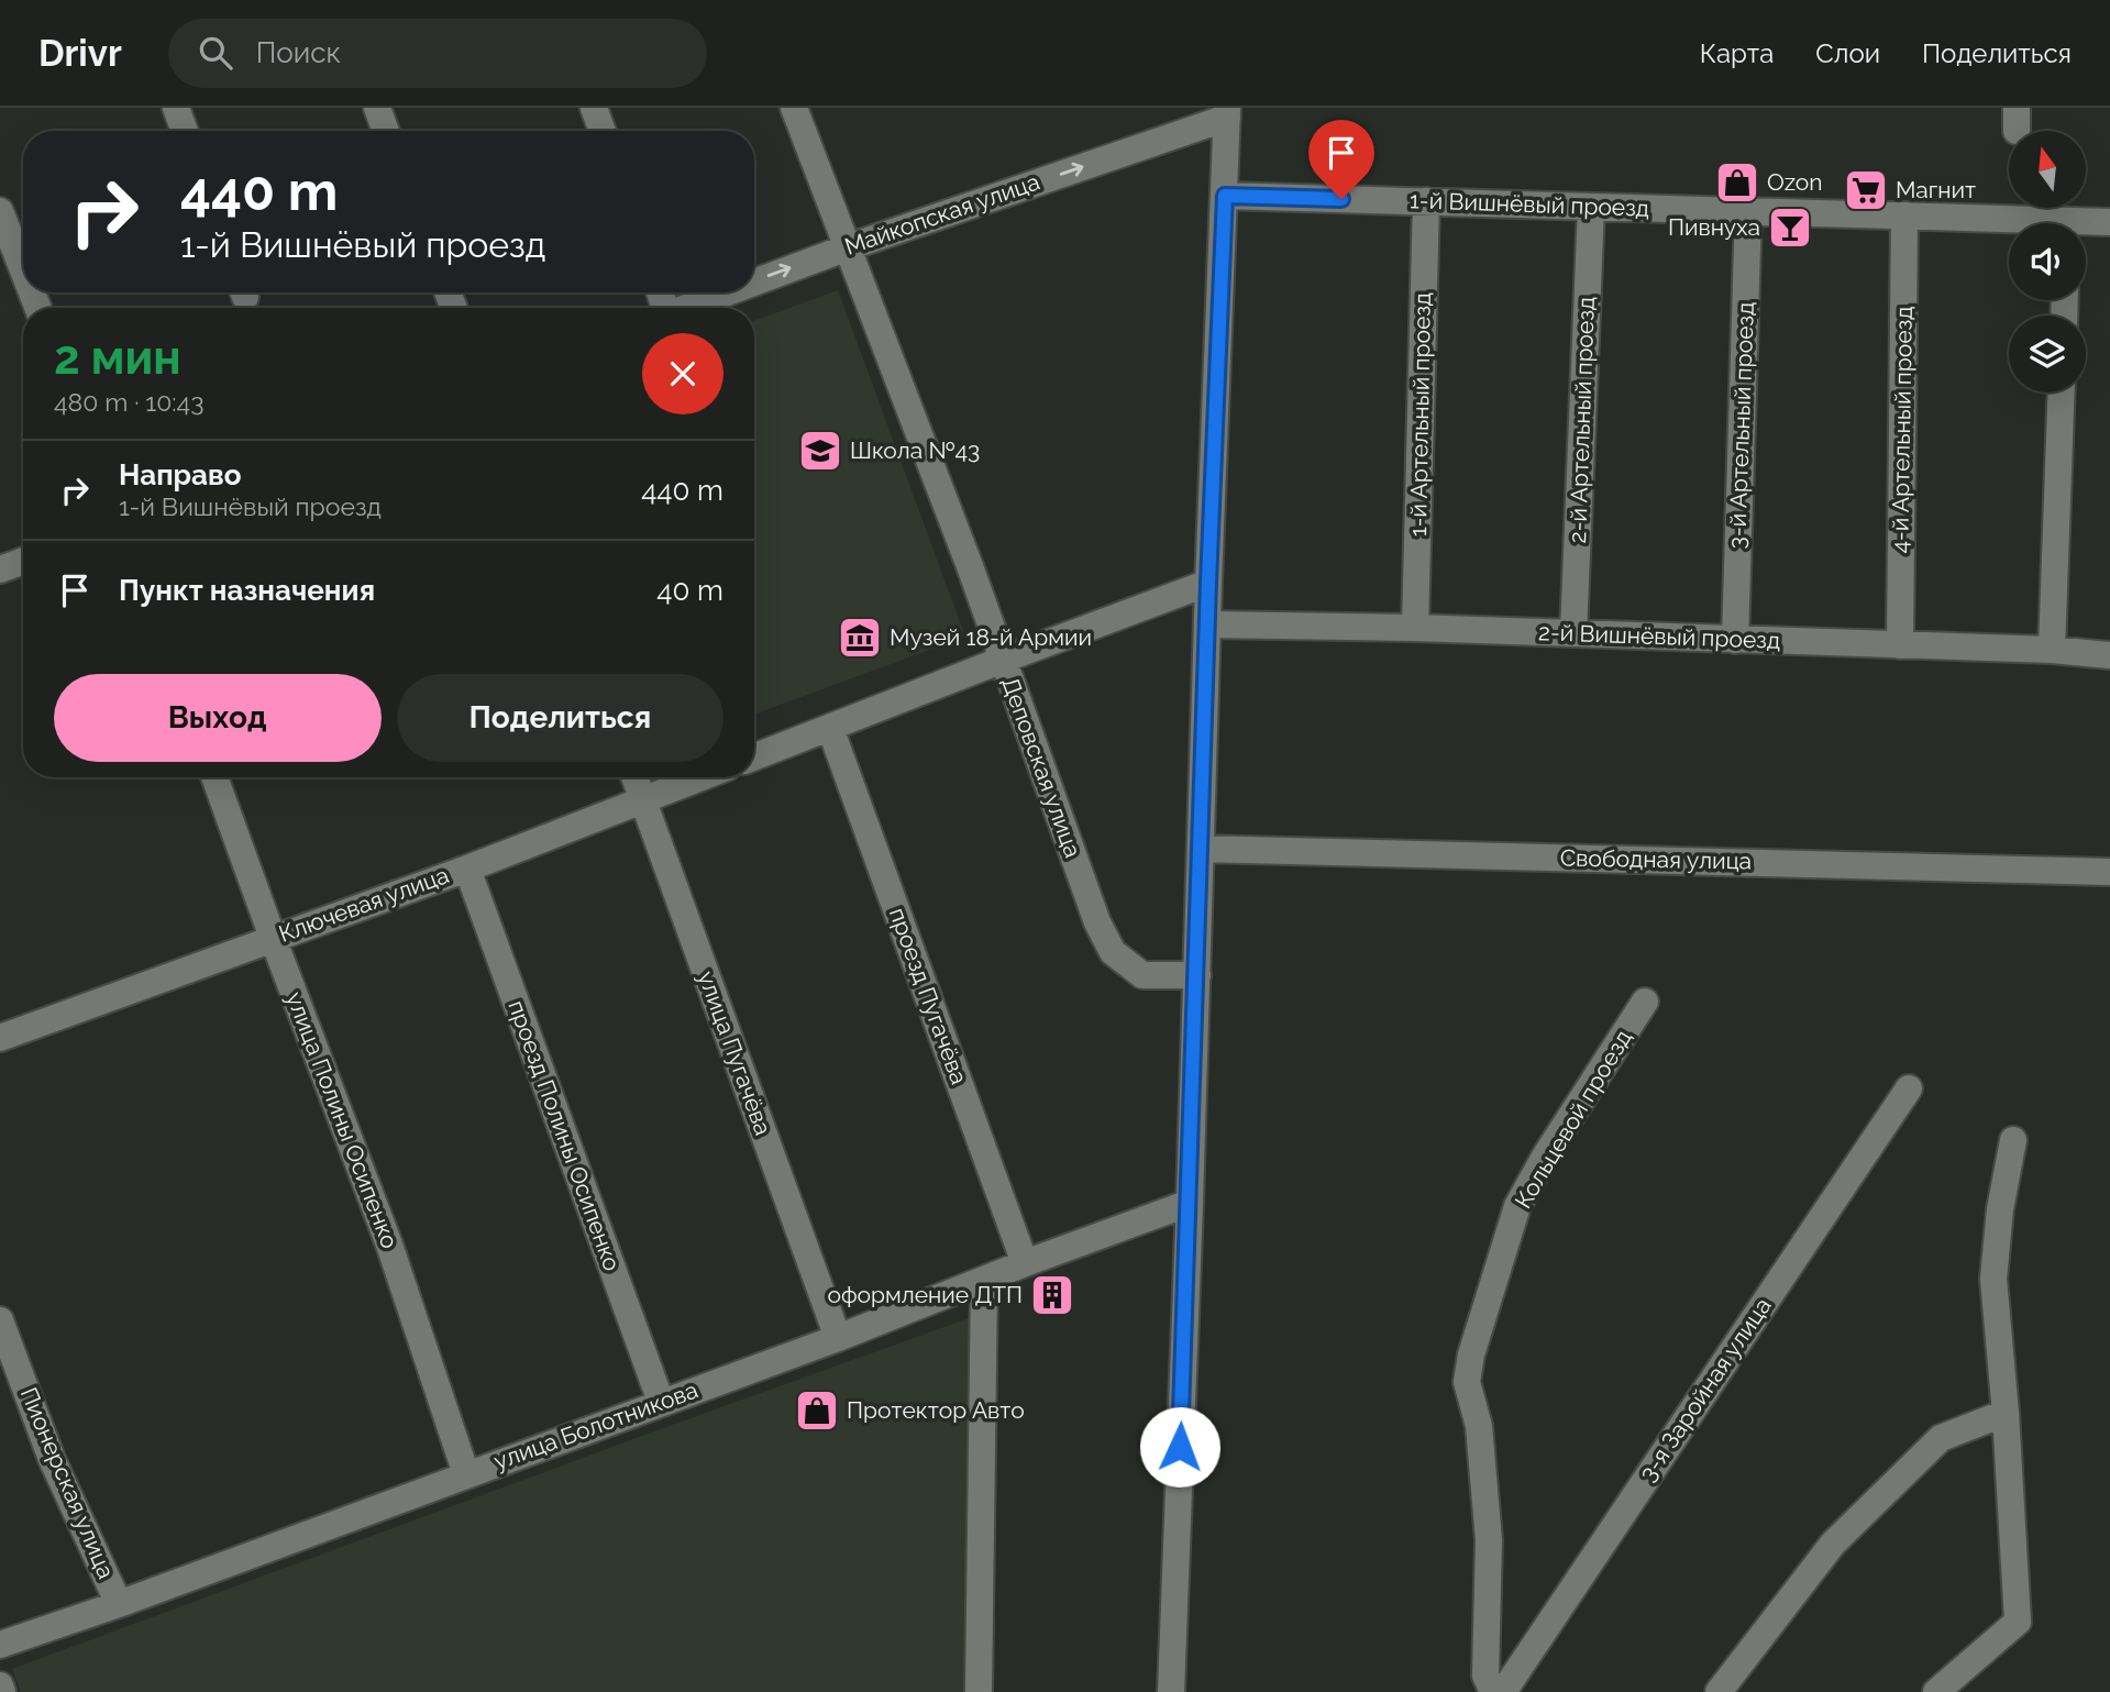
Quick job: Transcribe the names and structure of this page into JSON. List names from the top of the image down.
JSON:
{
  "streets": {
    "street": [
      "1-й Вишнёвый проезд",
      "Майкопская улица",
      "1-й Артельный проезд",
      "2-й Артельный проезд",
      "3-й Артельный проезд",
      "4-й Артельный проезд",
      "2-й Вишнёвый проезд",
      "Деповская улица",
      "Свободная улица",
      "Ключевая улица",
      "проезд Пугачёва",
      "улица Пугачёва",
      "Кольцевой проезд",
      "улица Полины Осипенко",
      "проезд Полины Осипенко",
      "3-я Заройная улица",
      "улица Болотникова",
      "Пионерская улица"
    ]
  },
  "crossings": [
    ["1-й Вишнёвый проезд", "1-й Артельный проезд"],
    ["1-й Вишнёвый проезд", "2-й Артельный проезд"],
    ["1-й Вишнёвый проезд", "3-й Артельный проезд"],
    ["1-й Вишнёвый проезд", "4-й Артельный проезд"],
    ["Майкопская улица", "Деповская улица"],
    ["1-й Артельный проезд", "2-й Вишнёвый проезд"],
    ["2-й Артельный проезд", "2-й Вишнёвый проезд"],
    ["3-й Артельный проезд", "2-й Вишнёвый проезд"],
    ["4-й Артельный проезд", "2-й Вишнёвый проезд"],
    ["Ключевая улица", "улица Пугачёва"],
    ["Ключевая улица", "улица Полины Осипенко"],
    ["Ключевая улица", "проезд Полины Осипенко"],
    ["проезд Пугачёва", "улица Болотникова"],
    ["улица Пугачёва", "улица Болотникова"],
    ["улица Полины Осипенко", "улица Болотникова"],
    ["проезд Полины Осипенко", "улица Болотникова"],
    ["улица Болотникова", "Пионерская улица"]
  ],
  "one_way": ["Майкопская улица"],
  "places": {
    "shop": ["Ozon", "Протектор Авто"],
    "supermarket": ["Магнит"],
    "bar": ["Пивнуха"],
    "school or university": ["Школа №43"],
    "museum": ["Музей 18-й Армии"],
    "building": ["оформление ДТП"]
  },
  "north": "top",
  "page": {
    "header": "Drivr",
    "search": "Поиск",
    "nav": ["Карта", "Слои", "Поделиться"],
    "turn": ["440 m", "1-й Вишнёвый проезд"],
    "heading": ["2 мин", "480 m · 10:43"],
    "list": [
      {
        "name": "Направо",
        "note": "1-й Вишнёвый проезд",
        "value": "440 m"
      },
      {
        "name": "Пункт назначения",
        "value": "40 m"
      }
    ],
    "buttons": ["Выход", "Поделиться"]
  }
}
